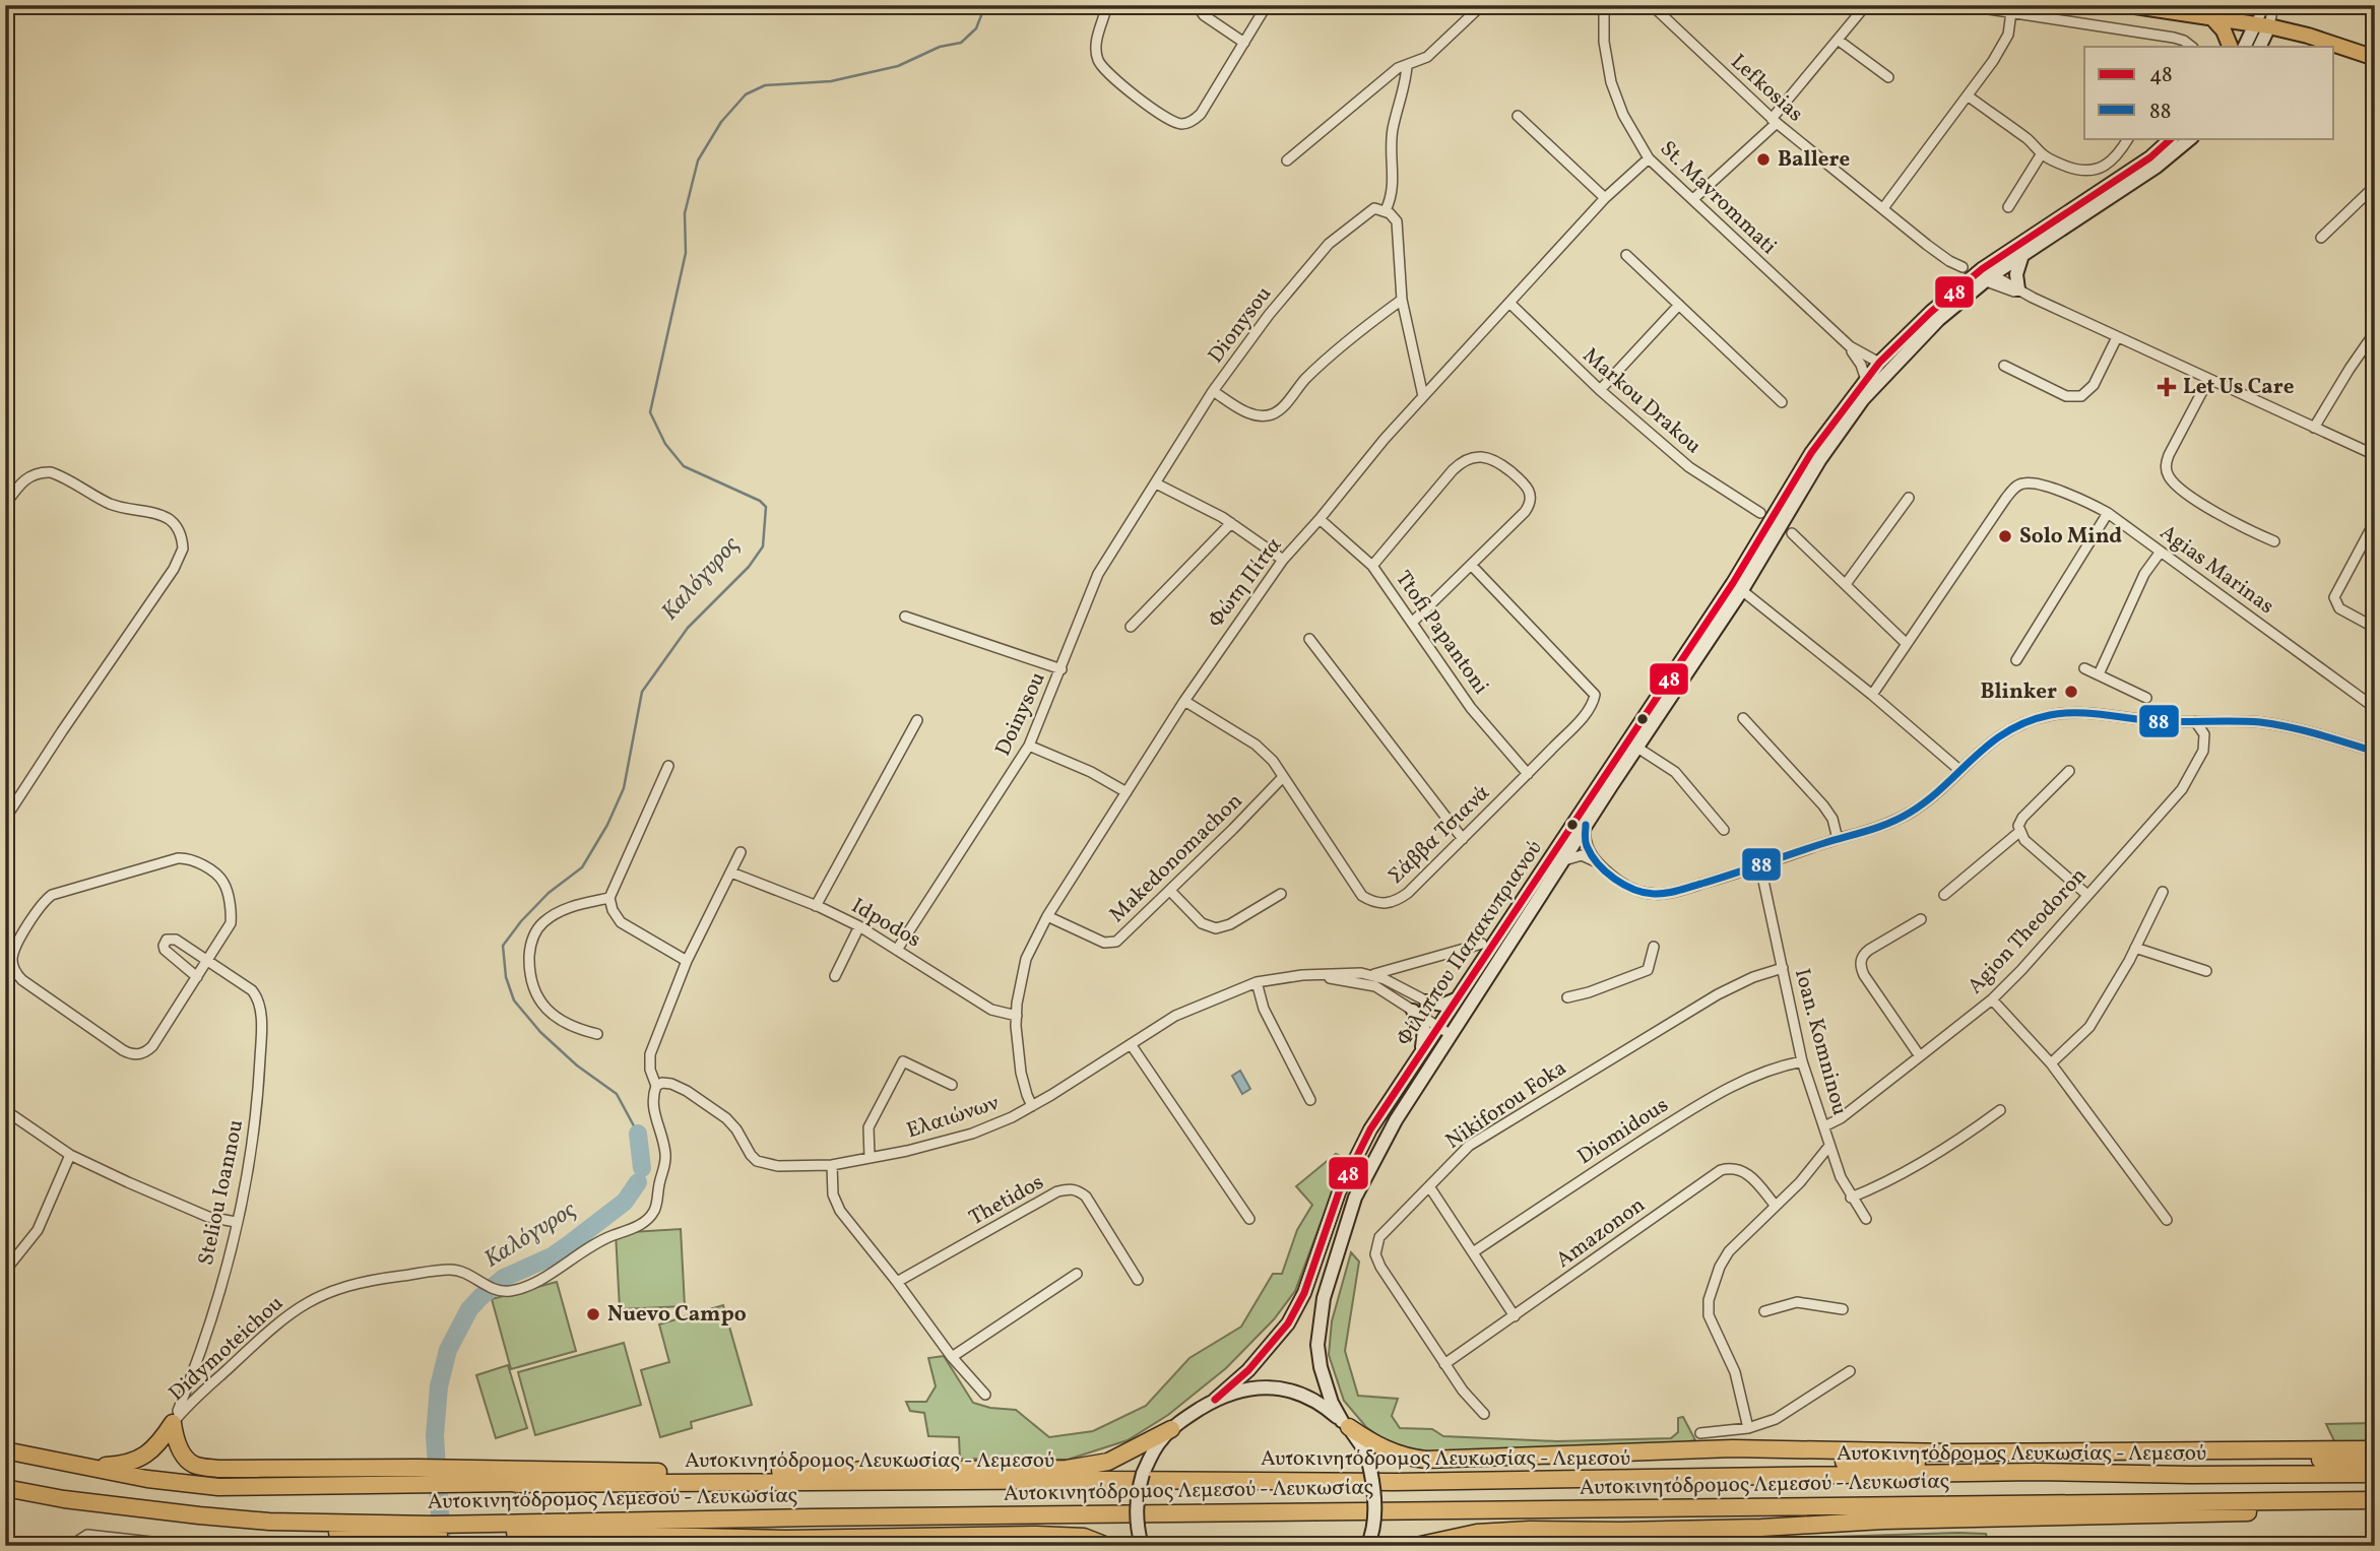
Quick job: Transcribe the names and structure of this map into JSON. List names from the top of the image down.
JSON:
{
  "streets": {
    "highway": ["Αυτοκινητόδρομος Λευκωσίας - Λεμεσού", "Αυτοκινητόδρομος Λεμεσού - Λευκωσίας"],
    "main road": ["Φίλιππου Παπακυπριανού"],
    "street": [
      "Lefkosias",
      "St. Mavrommati",
      "Dionysou",
      "Markou Drakou",
      "Agias Marinas",
      "Φώτη Πίττα",
      "Ttofi Papantoni",
      "Doinysou",
      "Σάββα Τσιανά",
      "Makedonomachon",
      "Idpodos",
      "Agion Theodoron",
      "Ioan. Komninou",
      "Nikiforou Foka",
      "Ελαιώνων",
      "Diomidous",
      "Steliou Ioannou",
      "Thetidos",
      "Amazonon",
      "Didymoteichou"
    ]
  },
  "crossings": [
    ["Lefkosias", "Φίλιππου Παπακυπριανού"],
    ["St. Mavrommati", "Φώτη Πίττα"],
    ["St. Mavrommati", "Φίλιππου Παπακυπριανού"],
    ["Dionysou", "Doinysou"],
    ["Markou Drakou", "Φώτη Πίττα"],
    ["Φώτη Πίττα", "Ttofi Papantoni"],
    ["Φώτη Πίττα", "Σάββα Τσιανά"],
    ["Φώτη Πίττα", "Makedonomachon"],
    ["Φώτη Πίττα", "Idpodos"],
    ["Φώτη Πίττα", "Ελαιώνων"],
    ["Ttofi Papantoni", "Σάββα Τσιανά"],
    ["Doinysou", "Idpodos"],
    ["Σάββα Τσιανά", "Makedonomachon"],
    ["Idpodos", "Didymoteichou"],
    ["Agion Theodoron", "Ioan. Komninou"],
    ["Φίλιππου Παπακυπριανού", "Ελαιώνων"],
    ["Ioan. Komninou", "Nikiforou Foka"],
    ["Ioan. Komninou", "Diomidous"],
    ["Nikiforou Foka", "Amazonon"],
    ["Ελαιώνων", "Didymoteichou"],
    ["Steliou Ioannou", "Didymoteichou"]
  ],
  "water": ["Καλόγυρος"],
  "places": {
    "other": [
      "Ballere",
      "Solo Mind",
      "Blinker",
      "Nuevo Campo"
    ],
    "health": ["Let Us Care"]
  },
  "lines": ["transit line 48", "transit line 88"],
  "legend": ["48", "88"]
}
